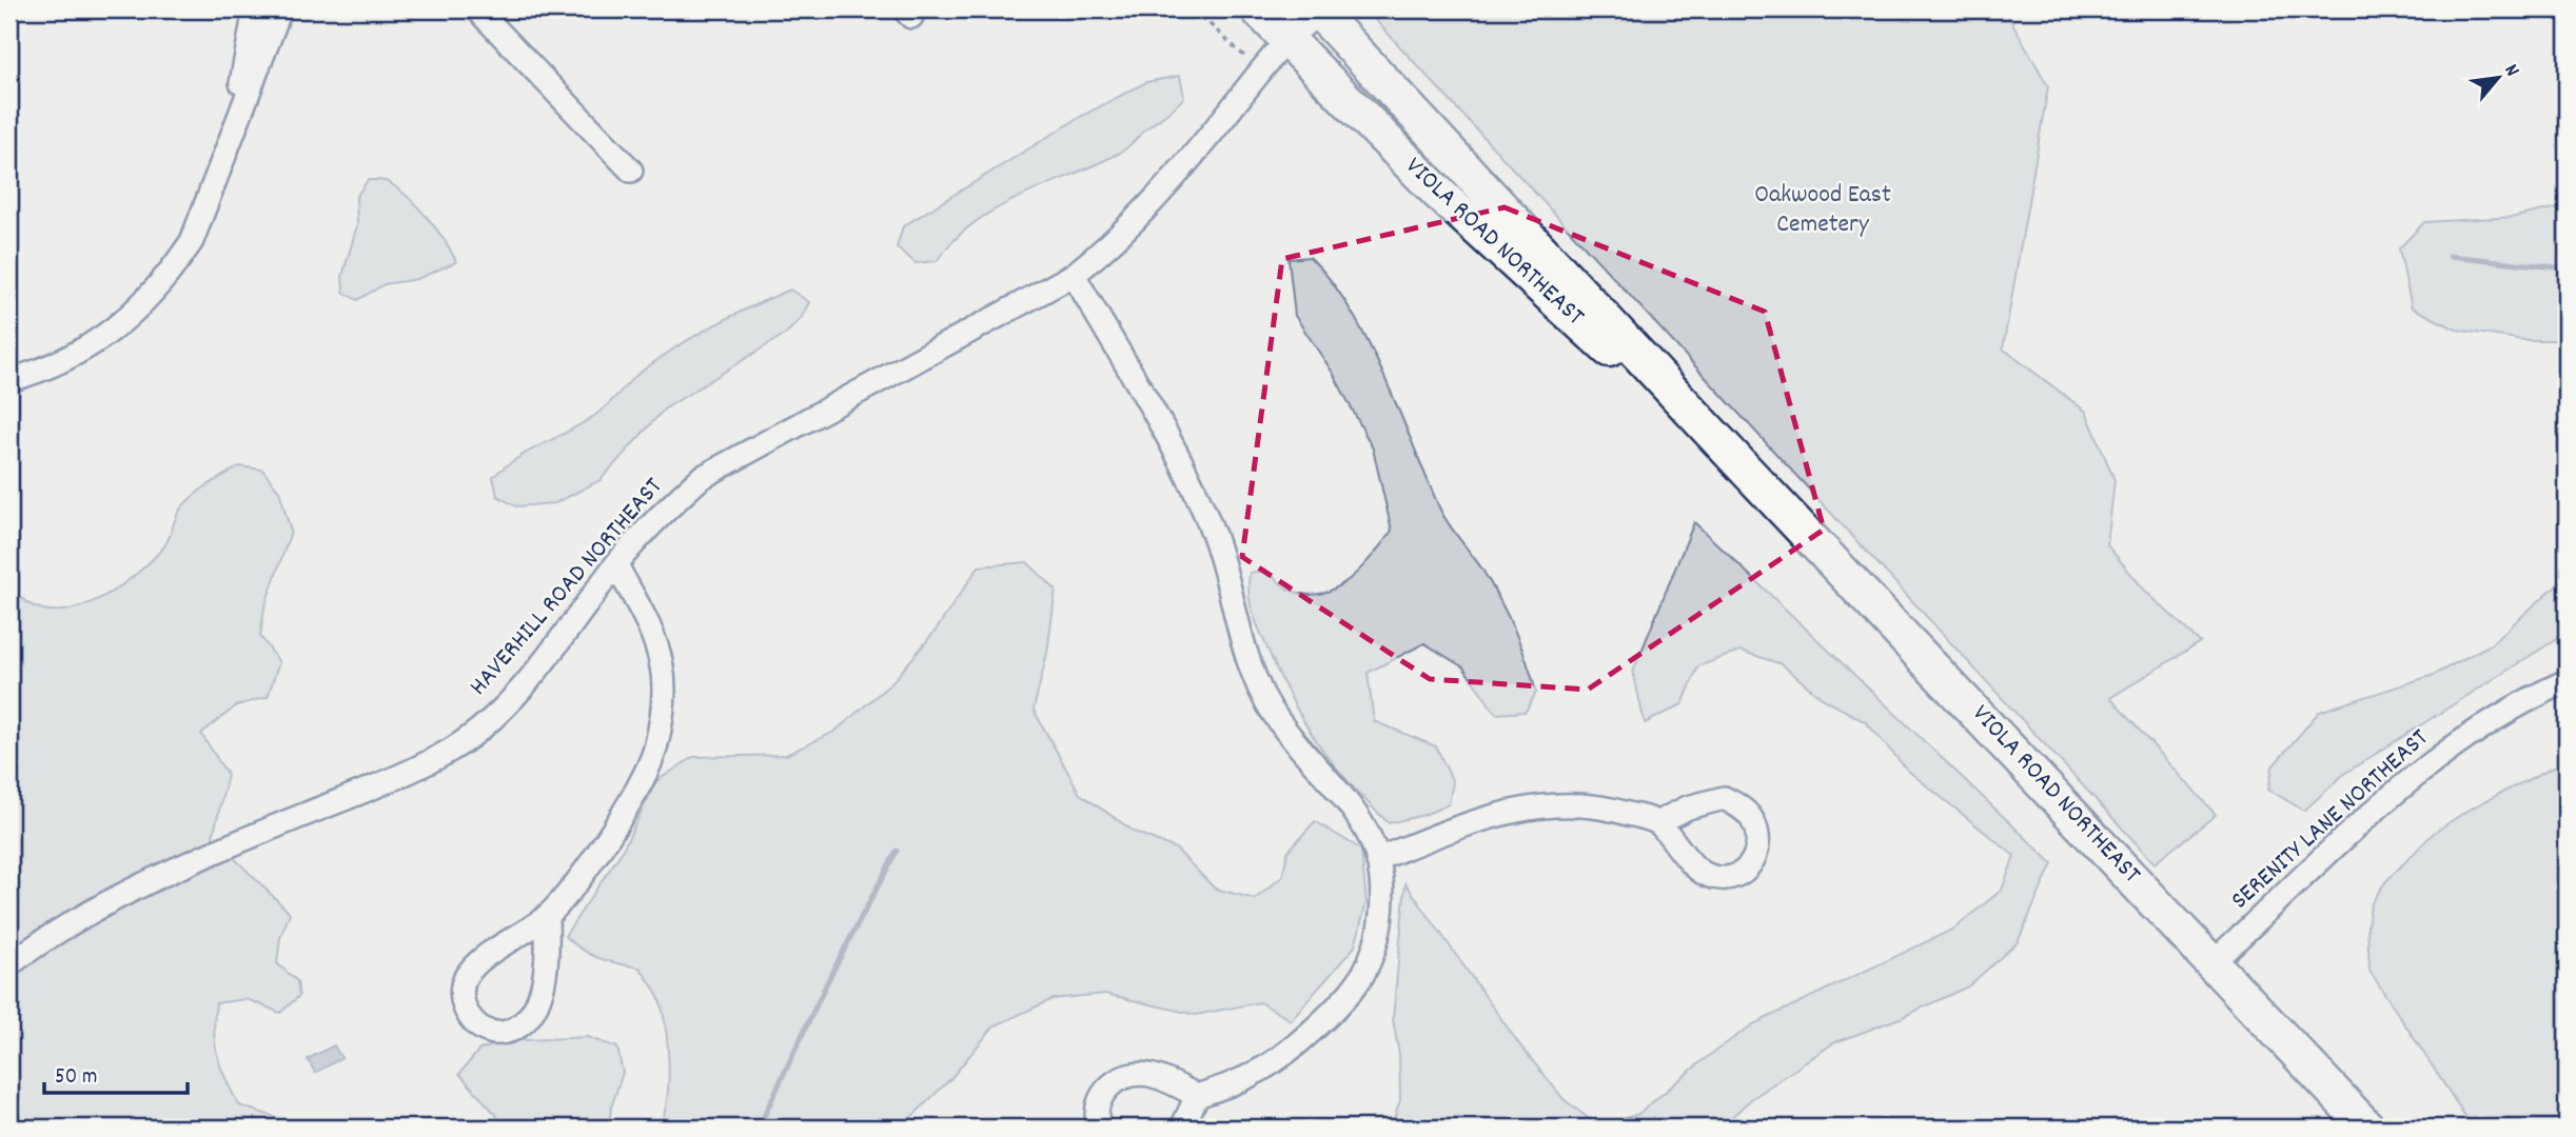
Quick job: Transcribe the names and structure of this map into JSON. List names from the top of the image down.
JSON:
{
  "streets": {
    "main road": ["VIOLA ROAD NORTHEAST"],
    "street": ["HAVERHILL ROAD NORTHEAST", "SERENITY LANE NORTHEAST"]
  },
  "crossings": [
    ["VIOLA ROAD NORTHEAST", "HAVERHILL ROAD NORTHEAST"],
    ["VIOLA ROAD NORTHEAST", "SERENITY LANE NORTHEAST"]
  ],
  "parks": ["Oakwood East Cemetery"],
  "scale_bar": "50 m",
  "north": "top right"
}
